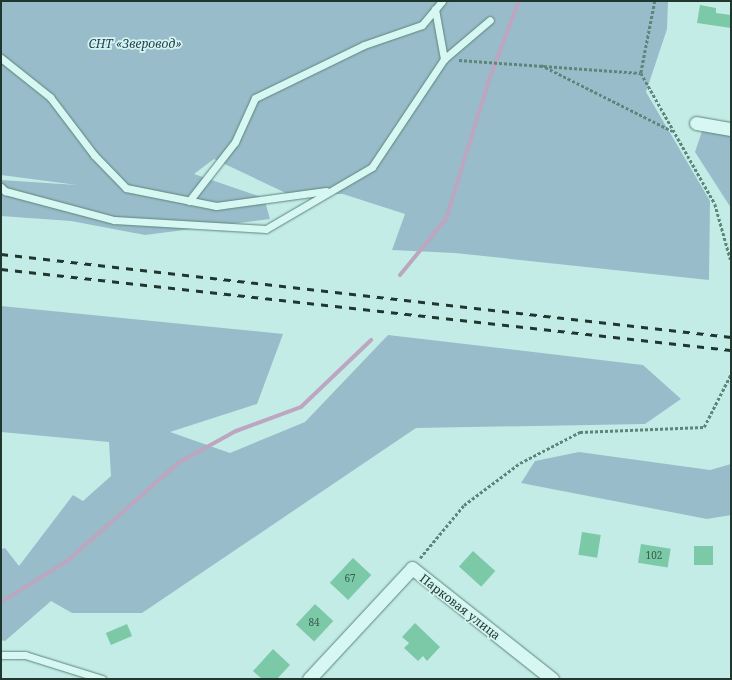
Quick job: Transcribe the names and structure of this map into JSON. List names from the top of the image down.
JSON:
{
  "streets": {
    "street": ["Парковая улица"]
  },
  "parks": ["СНТ «Зверовод»"],
  "house_numbers": ["102", "67", "84"]
}
